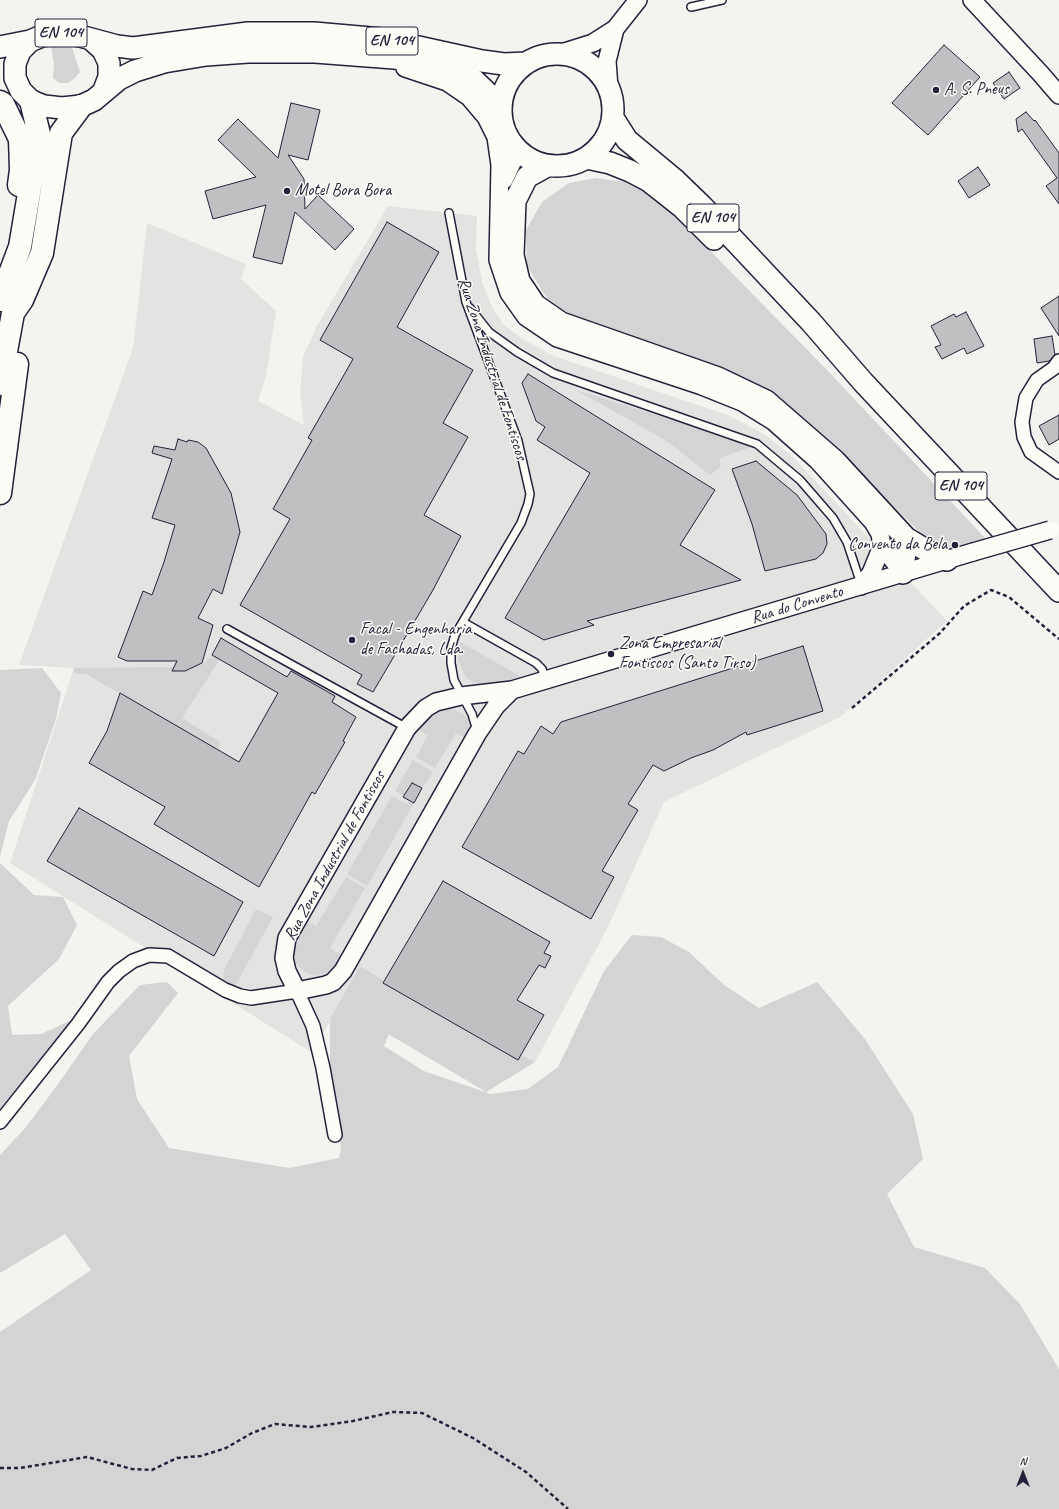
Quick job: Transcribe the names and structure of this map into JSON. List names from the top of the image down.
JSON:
{
  "streets": {
    "main road": ["EN 104"],
    "street": ["Rua Zona Industrial de Fontiscos", "Rua do Convento"]
  },
  "crossings": [
    ["Rua Zona Industrial de Fontiscos", "Rua do Convento"]
  ],
  "places": [
    "A. S. Pneus",
    "Motel Bora Bora",
    "Convento da Bela",
    "Facal - Engenharia de Fachadas, Lda.",
    "Zona Empresarial Fontiscos (Santo Tirso)"
  ],
  "north": "top"
}
